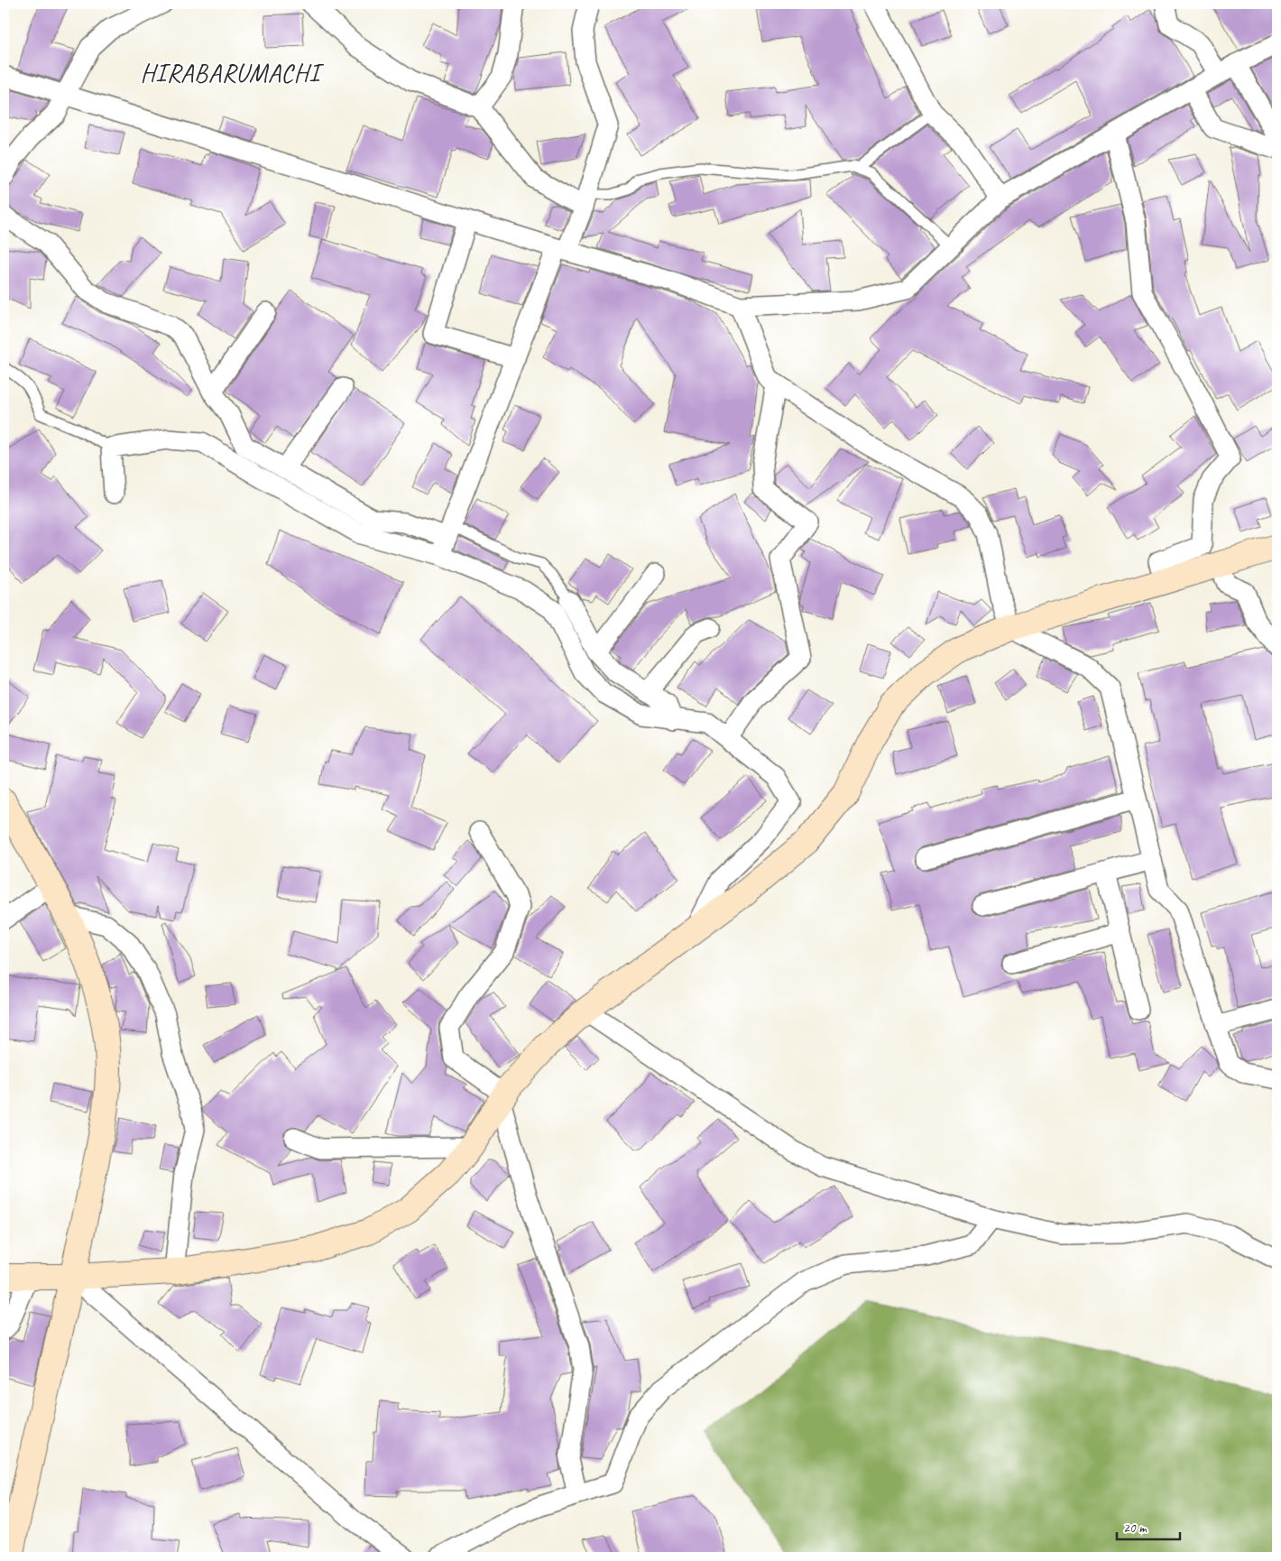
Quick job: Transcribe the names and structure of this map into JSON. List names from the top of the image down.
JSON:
{
  "districts": ["HIRABARUMACHI"],
  "scale_bar": "20 m"
}
